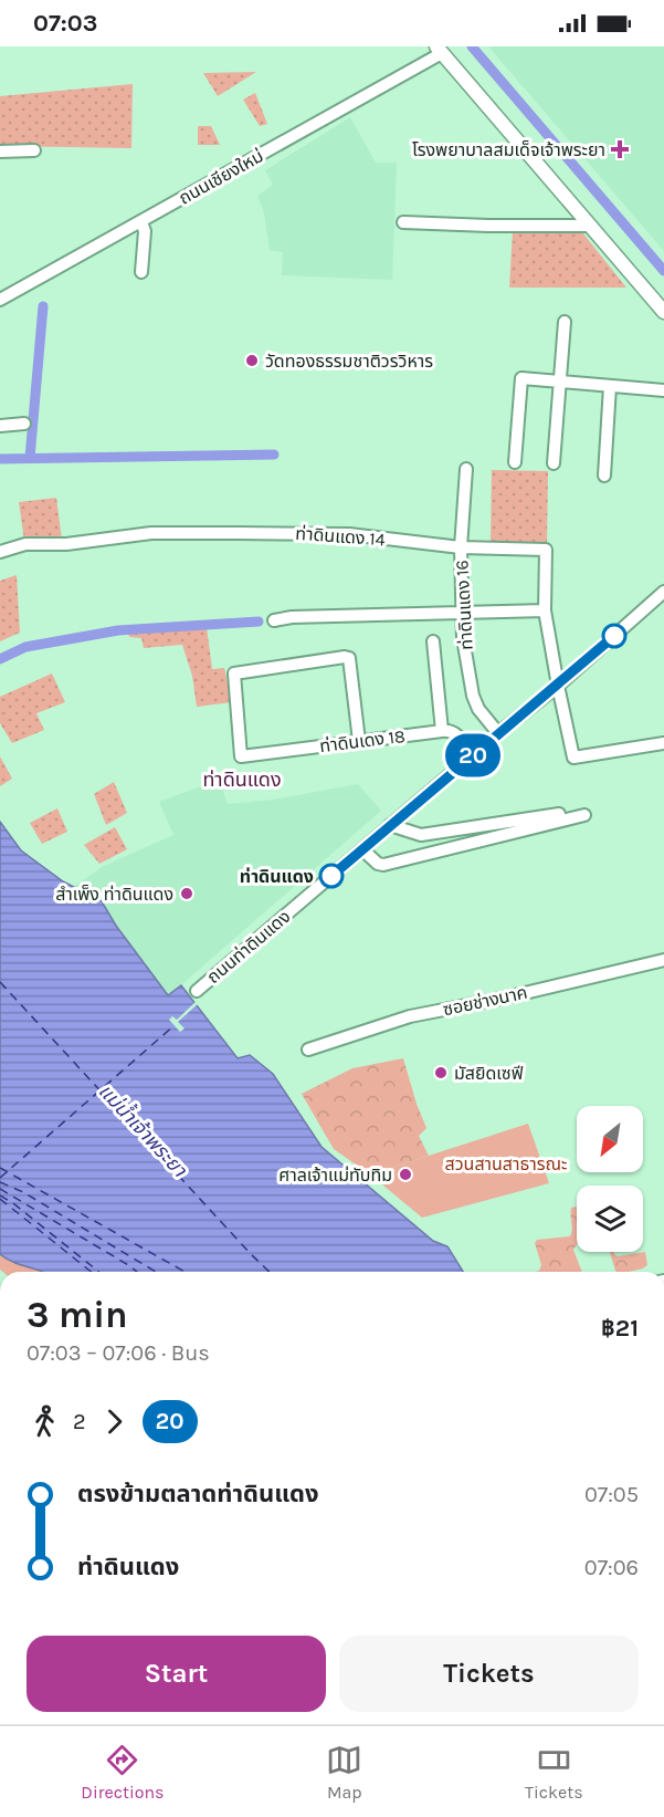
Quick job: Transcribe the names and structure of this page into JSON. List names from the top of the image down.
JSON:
{
  "streets": {
    "street": [
      "ถนนเชียงใหม่",
      "ท่าดินแดง 14",
      "ท่าดินแดง 16",
      "ท่าดินเดง 18",
      "ถนนท่าดินแดง",
      "ซอยช่างนาค"
    ]
  },
  "crossings": [
    ["ท่าดินแดง 14", "ท่าดินแดง 16"],
    ["ท่าดินแดง 14", "ถนนท่าดินแดง"],
    ["ท่าดินแดง 16", "ถนนท่าดินแดง"]
  ],
  "districts": ["ท่าดินแดง"],
  "water": ["แม่น้ำเจ้าพระยา"],
  "parks": ["สวนสานสาธารณะ"],
  "places": {
    "health": ["โรงพยาบาลสมเด็จเจ้าพระยา"],
    "other": [
      "วัดทองธรรมชาติวรวิหาร",
      "ท่าดินแดง",
      "สำเพ็ง ท่าดินแดง",
      "มัสยิดเซฟี",
      "ศาลเจ้าแม่ทับทิม"
    ]
  },
  "lines": ["bus line 20"],
  "north": "bottom left",
  "page": {
    "status": "07:03",
    "on_map": "20",
    "heading": ["3 min", "07:03 – 07:06 · Bus", "฿21"],
    "legs": ["2", "20"],
    "list": [
      {
        "name": "ตรงข้ามตลาดท่าดินแดง",
        "value": "07:05"
      },
      {
        "name": "ท่าดินแดง",
        "value": "07:06"
      }
    ],
    "buttons": ["Start", "Tickets"],
    "tabs": ["Directions", "Map", "Tickets"]
  }
}
